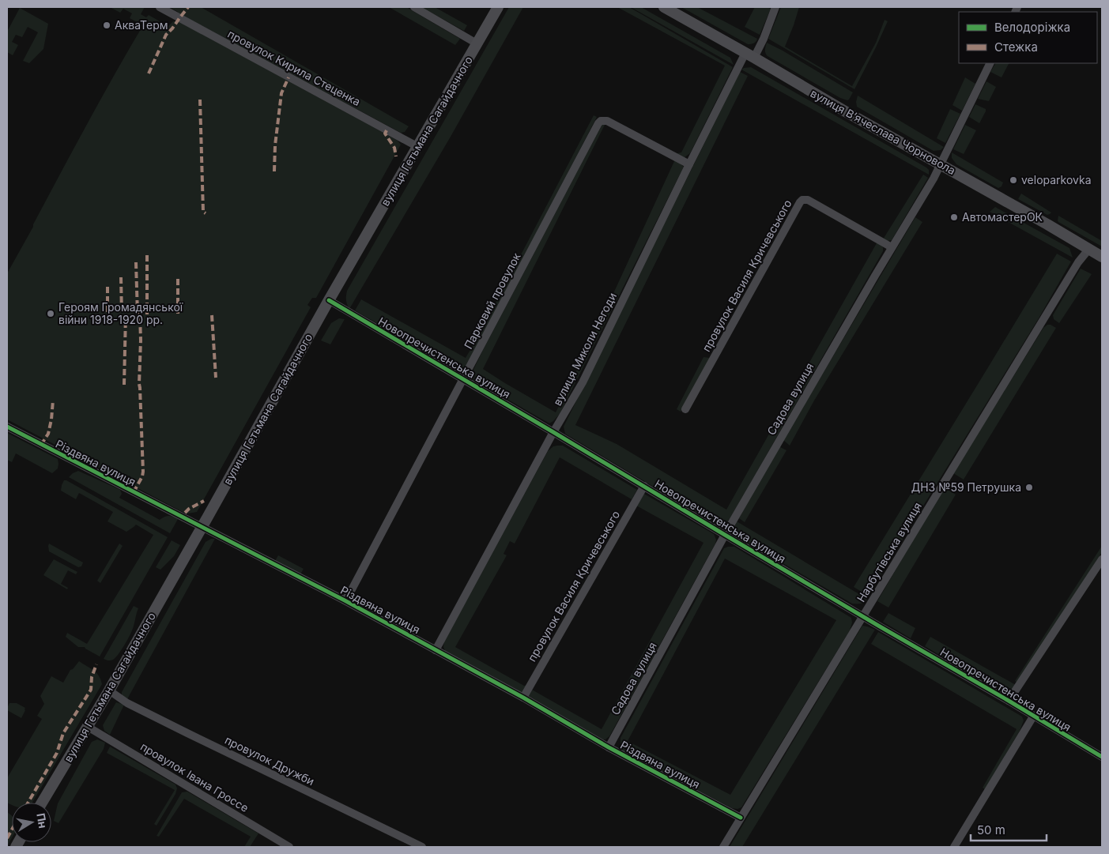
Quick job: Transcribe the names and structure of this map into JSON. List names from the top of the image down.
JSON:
{
  "streets": {
    "main road": ["вулиця Гетьмана Сагайдачного", "вулиця Вʼячеслава Чорновола"],
    "street": [
      "провулок Кирила Стеценка",
      "провулок Василя Кричевського",
      "Парковий провулок",
      "вулиця Миколи Негоди",
      "Новопречистенська вулиця",
      "Садова вулиця",
      "Різдвяна вулиця",
      "Нарбутівська вулиця",
      "провулок Дружби",
      "провулок Івана Гроссе"
    ]
  },
  "crossings": [
    ["провулок Кирила Стеценка", "вулиця Гетьмана Сагайдачного"],
    ["вулиця Гетьмана Сагайдачного", "Новопречистенська вулиця"],
    ["вулиця Гетьмана Сагайдачного", "Різдвяна вулиця"],
    ["вулиця Гетьмана Сагайдачного", "провулок Дружби"],
    ["вулиця Гетьмана Сагайдачного", "провулок Івана Гроссе"],
    ["вулиця Вʼячеслава Чорновола", "вулиця Миколи Негоди"],
    ["вулиця Вʼячеслава Чорновола", "Садова вулиця"],
    ["вулиця Вʼячеслава Чорновола", "Нарбутівська вулиця"],
    ["провулок Василя Кричевського", "Новопречистенська вулиця"],
    ["провулок Василя Кричевського", "Садова вулиця"],
    ["провулок Василя Кричевського", "Різдвяна вулиця"],
    ["Парковий провулок", "вулиця Миколи Негоди"],
    ["Парковий провулок", "Новопречистенська вулиця"],
    ["Парковий провулок", "Різдвяна вулиця"],
    ["вулиця Миколи Негоди", "Новопречистенська вулиця"],
    ["вулиця Миколи Негоди", "Різдвяна вулиця"],
    ["Новопречистенська вулиця", "Садова вулиця"],
    ["Новопречистенська вулиця", "Нарбутівська вулиця"],
    ["Садова вулиця", "Різдвяна вулиця"],
    ["Різдвяна вулиця", "Нарбутівська вулиця"]
  ],
  "places": [
    "АкваТерм",
    "veloparkovka",
    "АвтомастерОК",
    "Героям Громадянської війни 1918-1920 рр.",
    "ДНЗ №59 Петрушка"
  ],
  "legend": ["Велодоріжка", "Стежка"],
  "scale_bar": "50 m",
  "north": "right"
}
